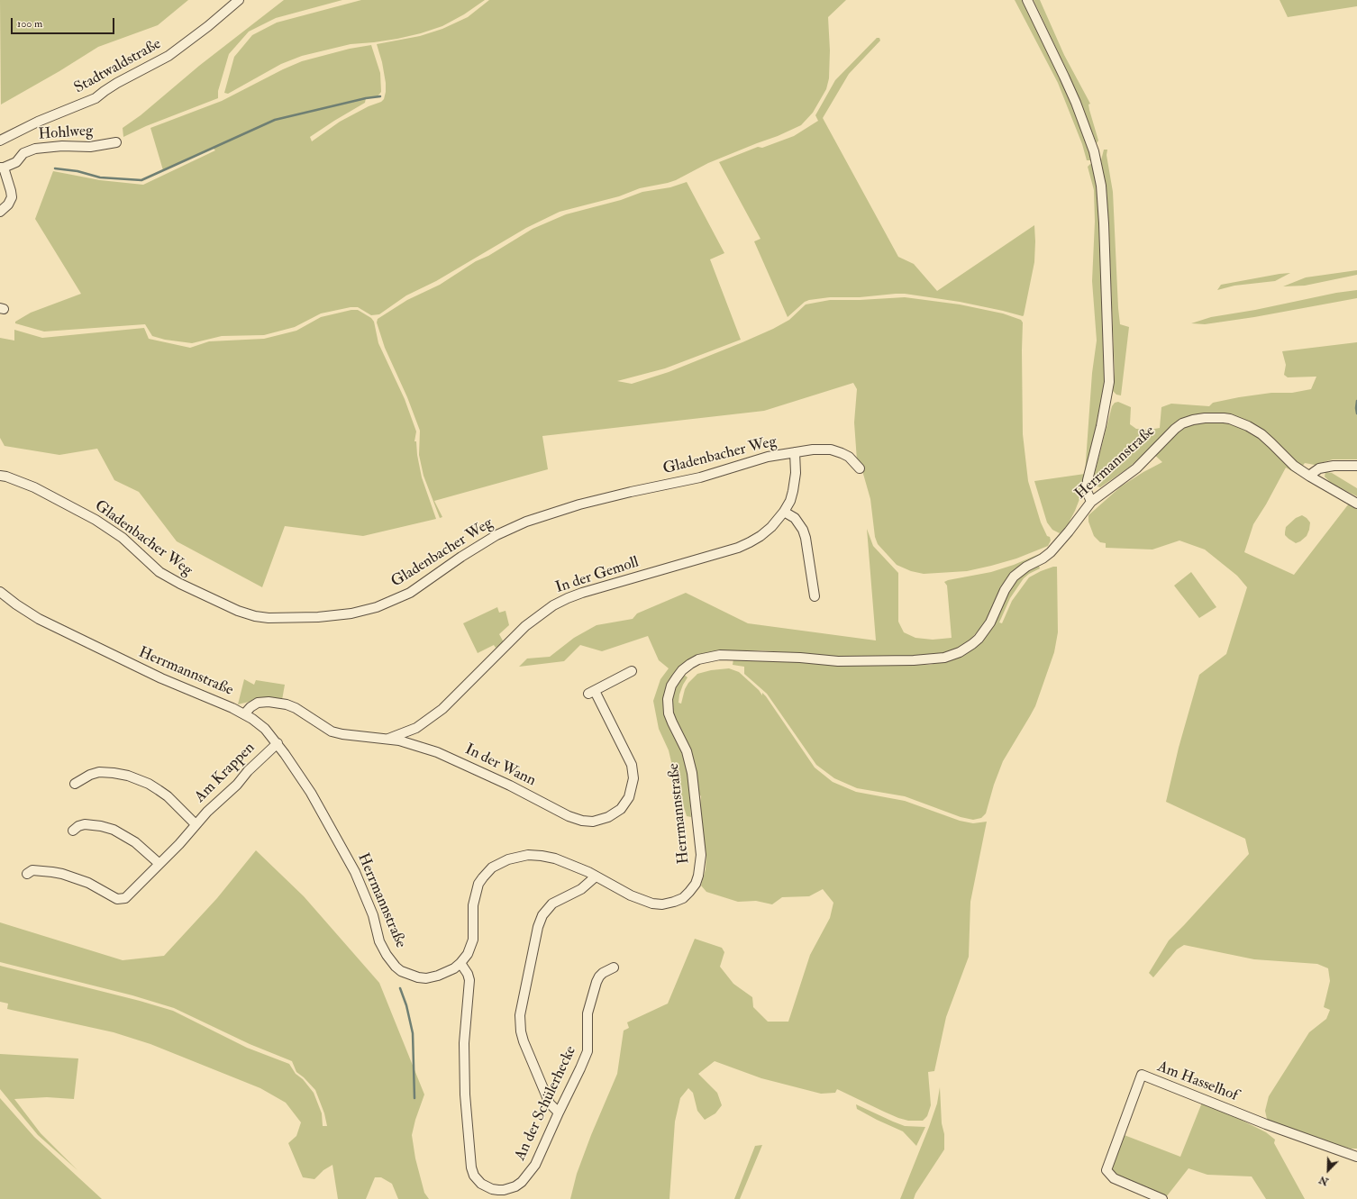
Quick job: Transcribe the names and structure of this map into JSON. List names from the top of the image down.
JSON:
{
  "streets": {
    "street": [
      "Stadtwaldstraße",
      "Hohlweg",
      "Gladenbacher Weg",
      "Herrmannstraße",
      "In der Gemoll",
      "In der Wann",
      "Am Krappen",
      "Am Hasselhof",
      "An der Schülerhecke"
    ]
  },
  "crossings": [
    ["Gladenbacher Weg", "In der Gemoll"],
    ["Herrmannstraße", "In der Wann"],
    ["Herrmannstraße", "Am Krappen"],
    ["Herrmannstraße", "An der Schülerhecke"],
    ["In der Gemoll", "In der Wann"]
  ],
  "scale_bar": "100 m",
  "north": "bottom left"
}
